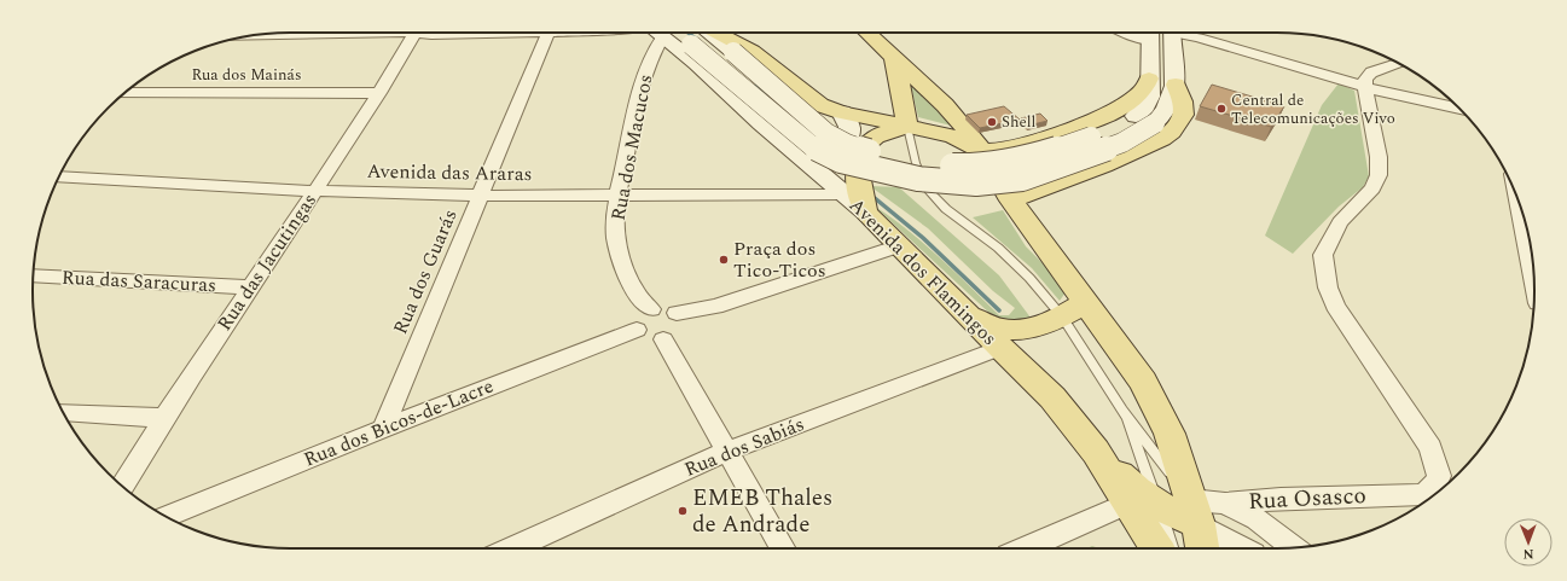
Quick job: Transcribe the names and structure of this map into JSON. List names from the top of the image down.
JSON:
{
  "streets": {
    "main road": ["Avenida dos Flamingos"],
    "street": [
      "Rua dos Mainás",
      "Rua dos Macucos",
      "Avenida das Araras",
      "Rua das Jacutingas",
      "Rua dos Guarás",
      "Rua das Saracuras",
      "Rua dos Bicos-de-Lacre",
      "Rua dos Sabiás",
      "Rua Osasco"
    ]
  },
  "crossings": [
    ["Rua dos Mainás", "Rua das Jacutingas"],
    ["Rua dos Macucos", "Avenida das Araras"],
    ["Rua dos Macucos", "Rua dos Bicos-de-Lacre"],
    ["Avenida das Araras", "Rua das Jacutingas"],
    ["Avenida das Araras", "Rua dos Guarás"],
    ["Avenida das Araras", "Avenida dos Flamingos"],
    ["Rua das Jacutingas", "Rua das Saracuras"],
    ["Rua dos Guarás", "Rua dos Bicos-de-Lacre"],
    ["Avenida dos Flamingos", "Rua dos Sabiás"],
    ["Avenida dos Flamingos", "Rua Osasco"]
  ],
  "places": [
    "Central de Telecomunicações Vivo",
    "Shell",
    "Praça dos Tico-Ticos",
    "EMEB Thales de Andrade"
  ],
  "north": "bottom"
}
